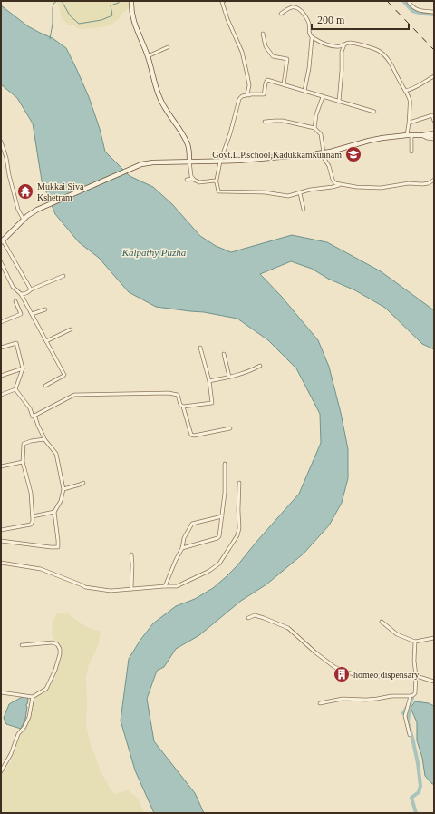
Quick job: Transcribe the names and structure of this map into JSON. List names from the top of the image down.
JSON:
{
  "water": ["Kalpathy Puzha"],
  "places": {
    "school or university": ["Govt.L.P.school,Kadukkamkunnam"],
    "temple": ["Mukkai Siva Kshetram"],
    "building": ["homeo dispensary"]
  },
  "scale_bar": "200 m"
}
